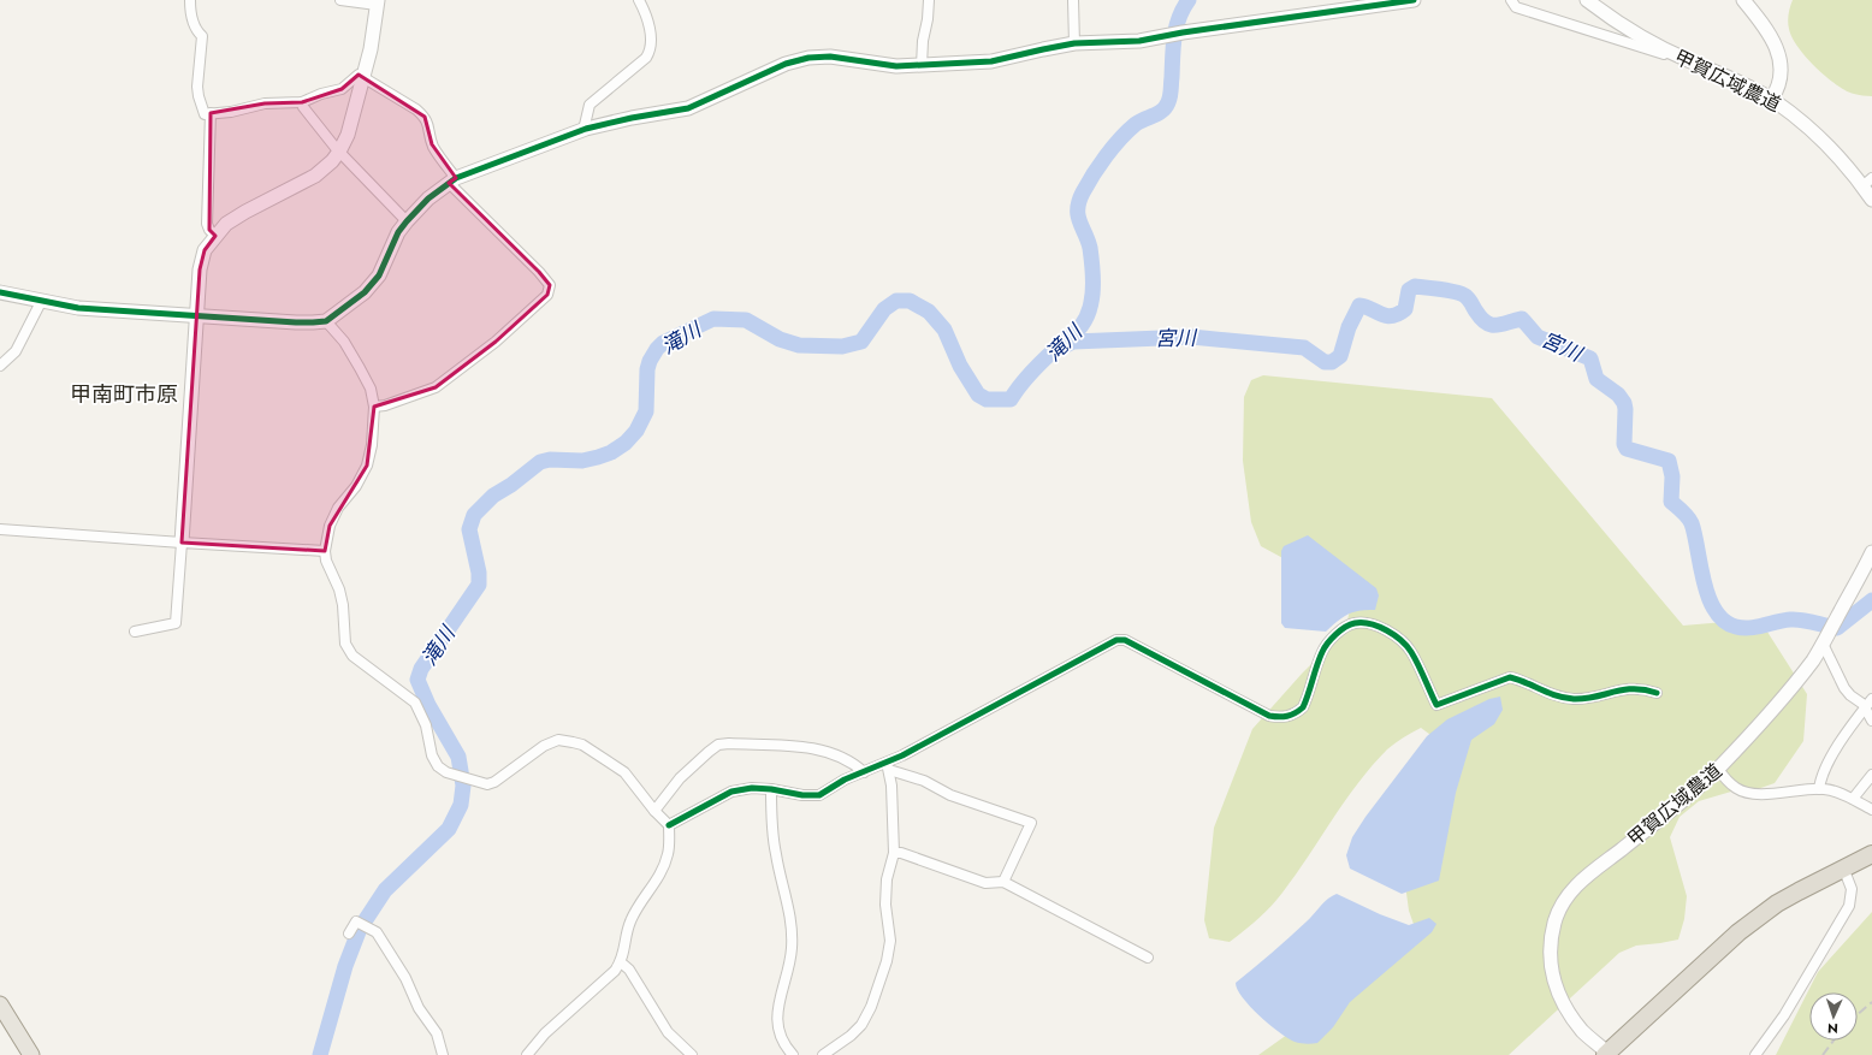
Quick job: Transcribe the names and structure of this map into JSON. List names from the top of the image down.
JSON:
{
  "streets": {
    "street": ["甲賀広域農道"]
  },
  "districts": ["甲南町市原"],
  "water": ["滝川", "宮川"],
  "north": "bottom"
}
